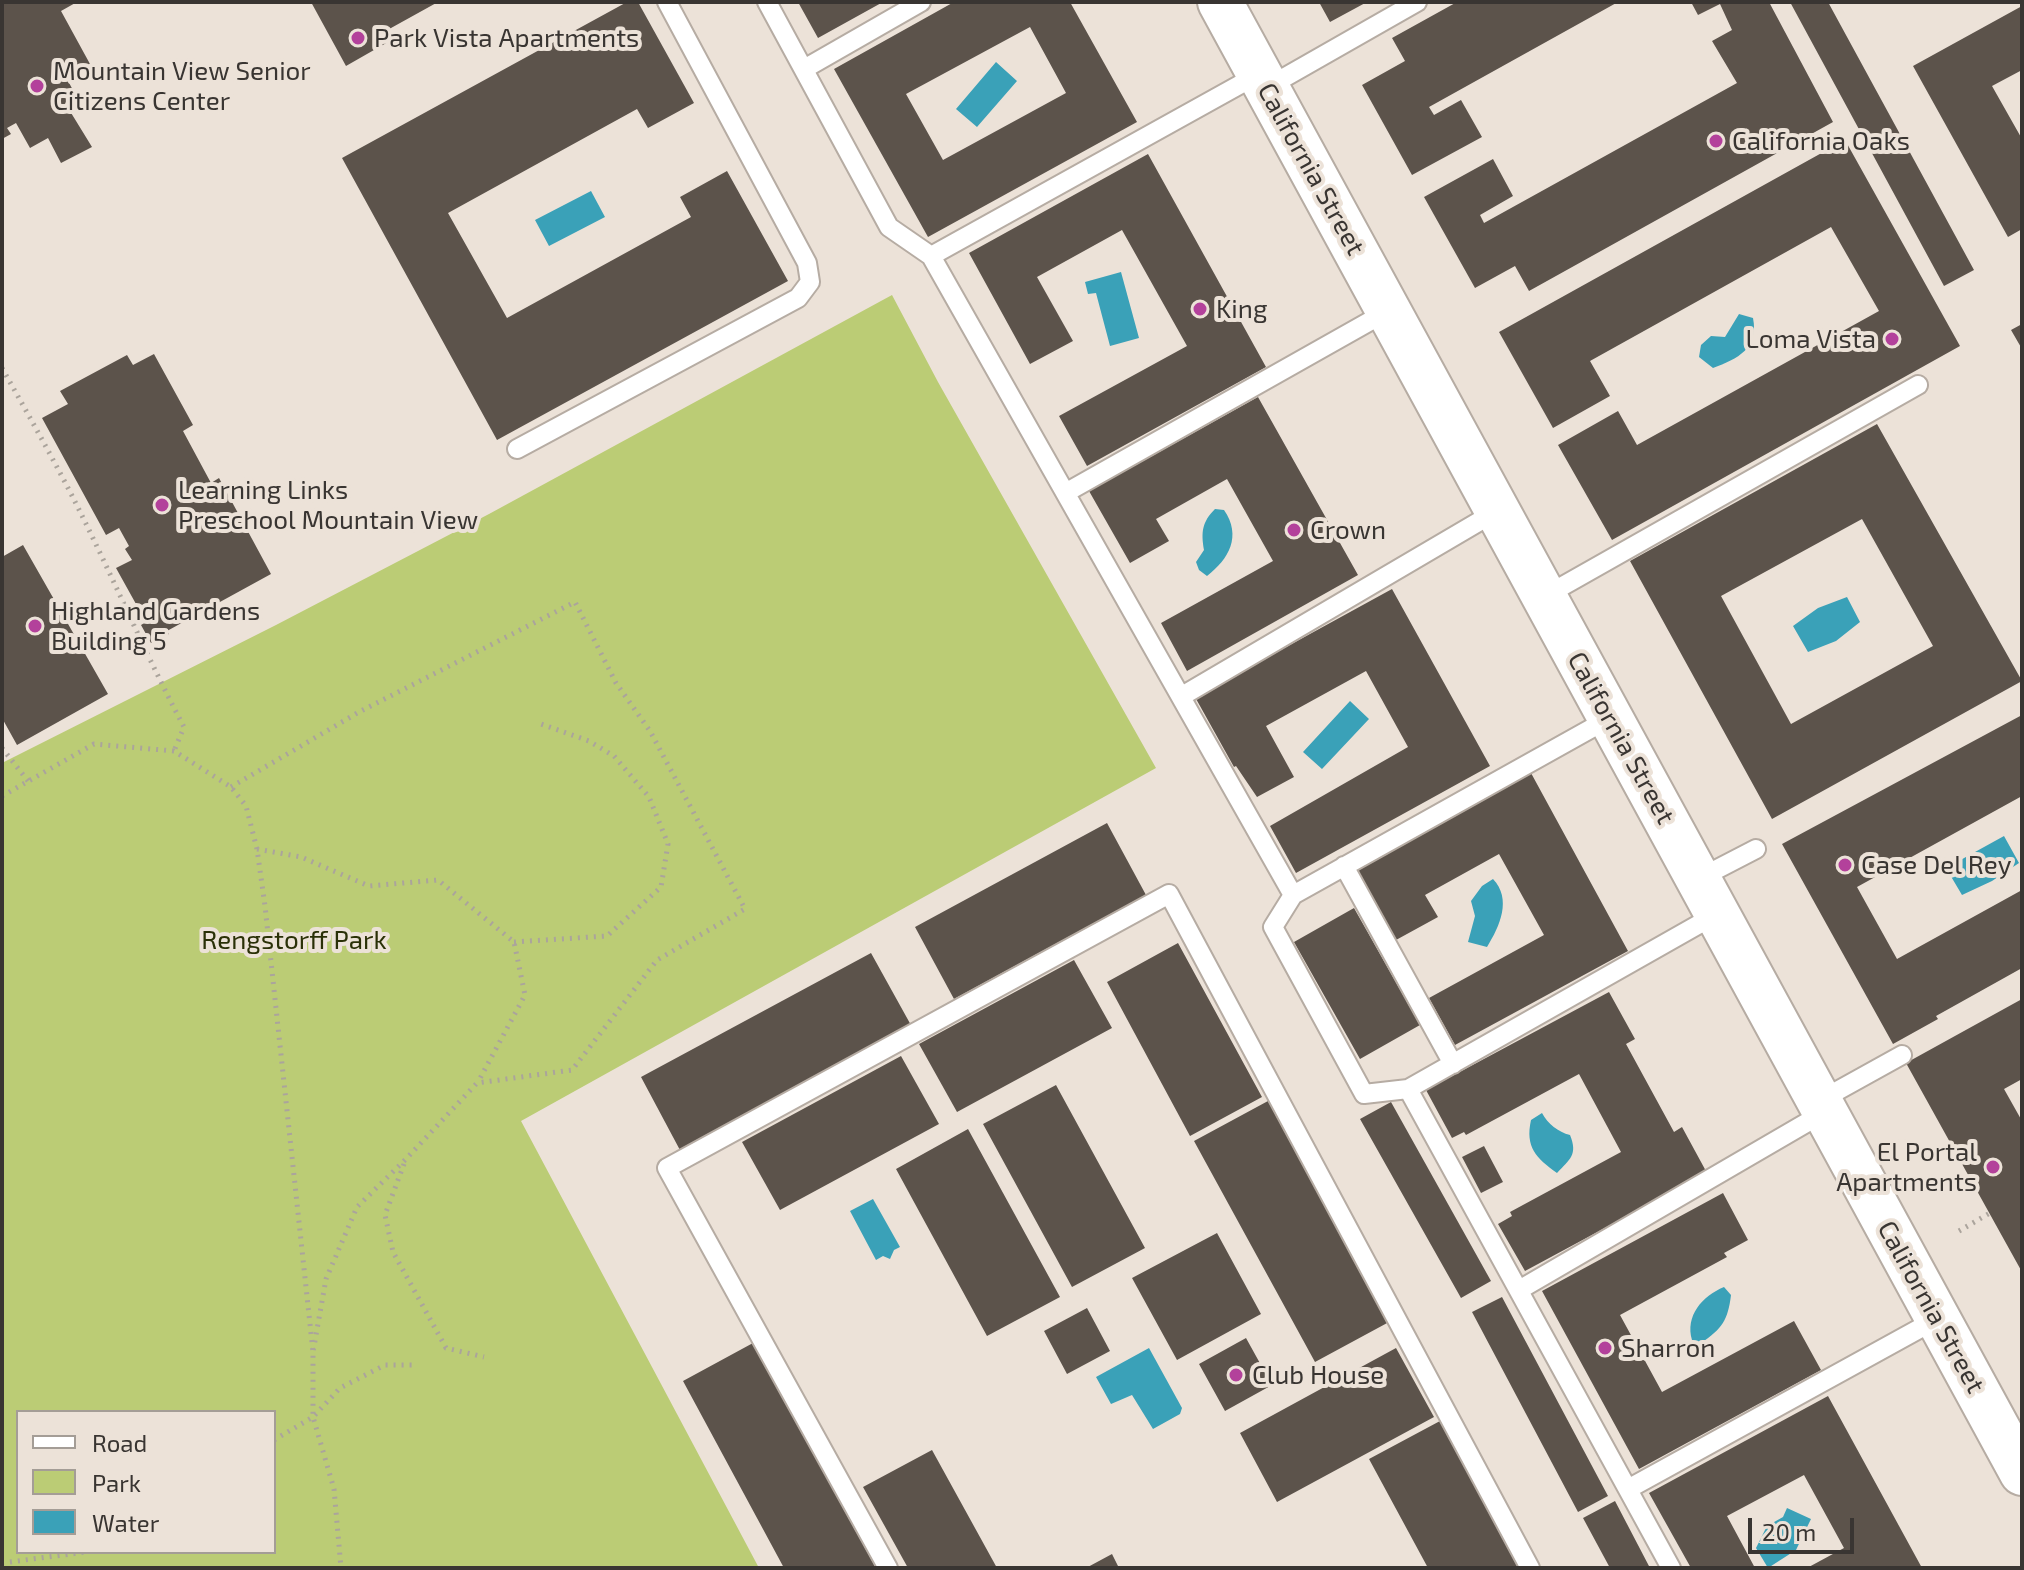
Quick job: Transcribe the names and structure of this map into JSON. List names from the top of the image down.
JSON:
{
  "streets": {
    "main road": ["California Street"]
  },
  "parks": ["Rengstorff Park"],
  "places": [
    "Park Vista Apartments",
    "Mountain View Senior Citizens Center",
    "California Oaks",
    "King",
    "Loma Vista",
    "Learning Links Preschool Mountain View",
    "Crown",
    "Highland Gardens Building 5",
    "Case Del Rey",
    "El Portal Apartments",
    "Sharron",
    "Club House"
  ],
  "legend": ["Road", "Park", "Water"],
  "scale_bar": "20 m"
}
